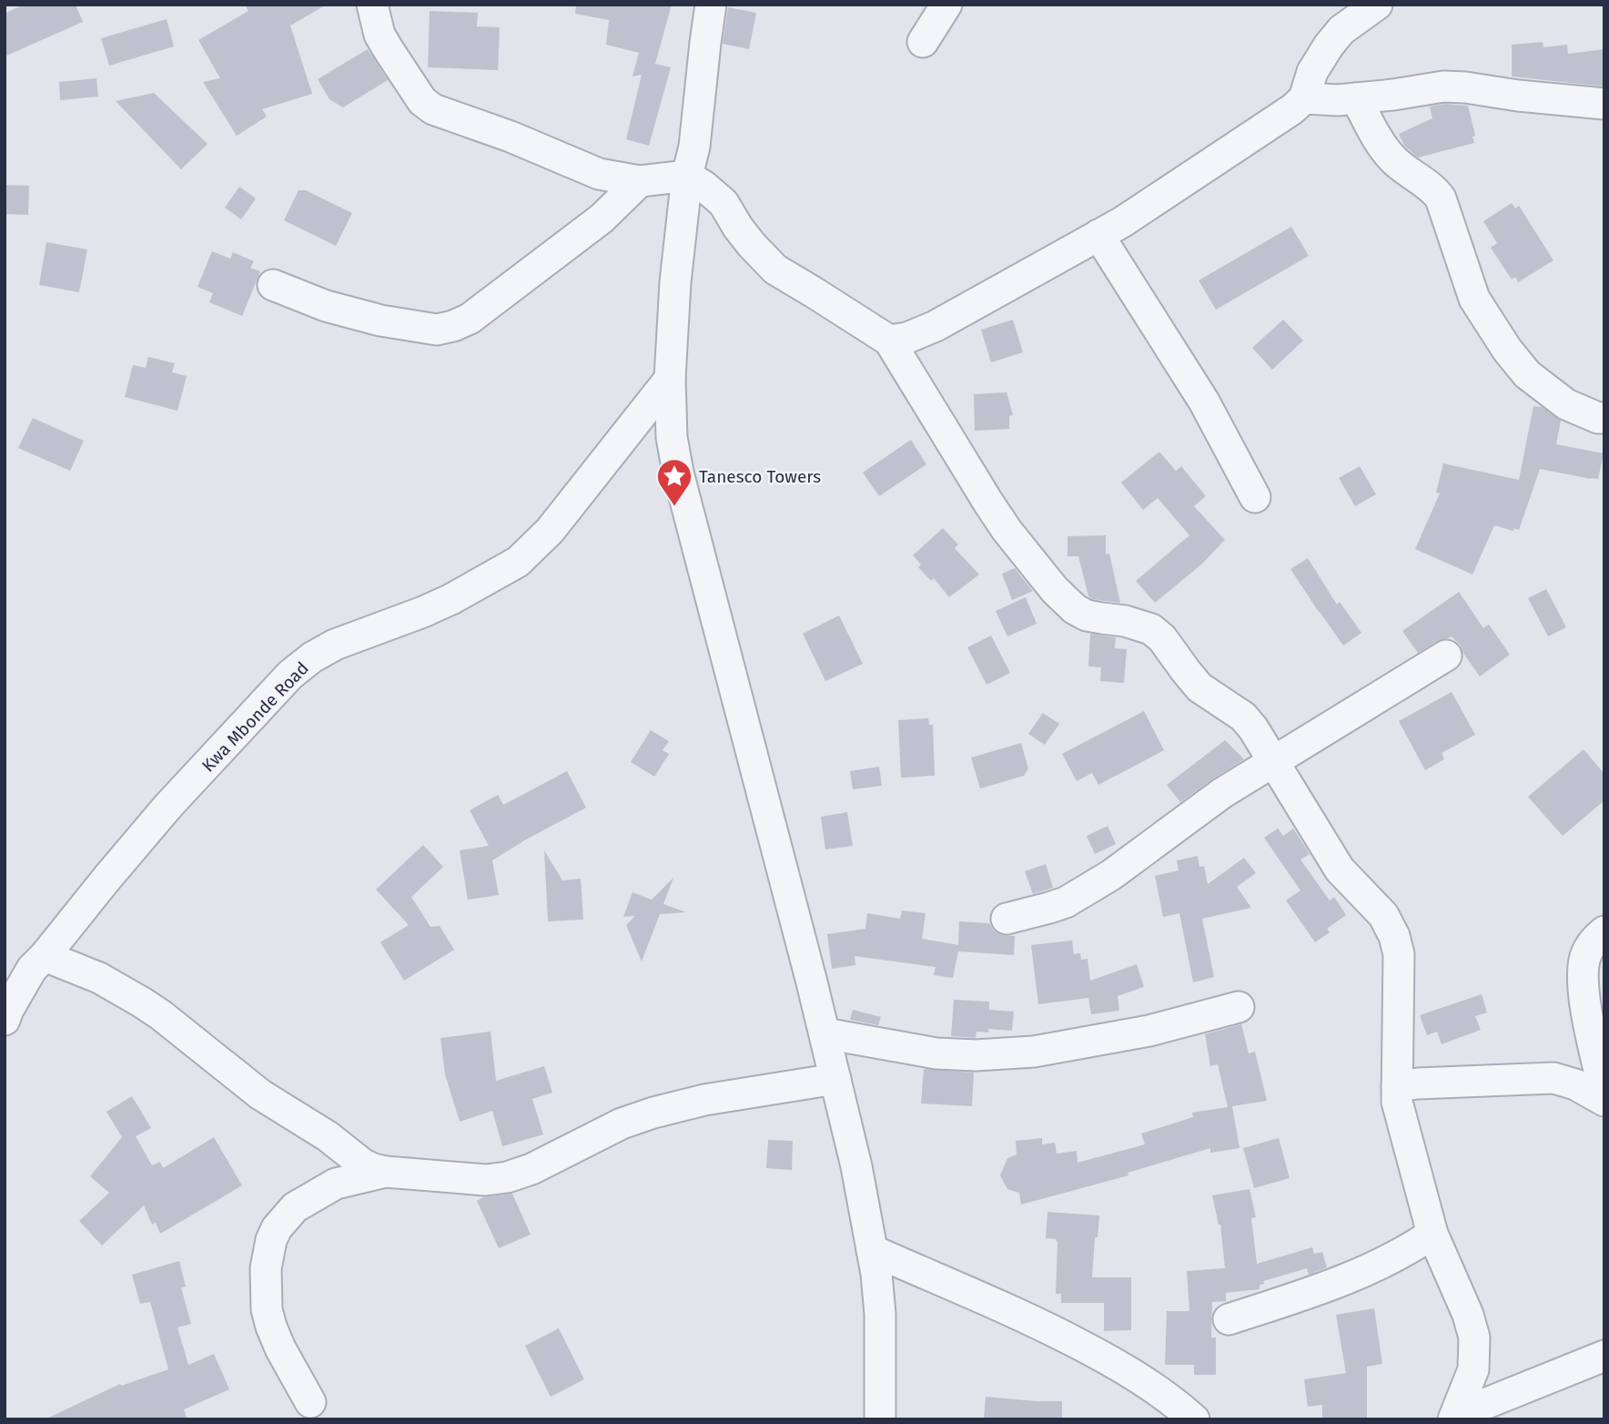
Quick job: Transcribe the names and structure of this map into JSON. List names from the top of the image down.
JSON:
{
  "streets": {
    "street": ["Kwa Mbonde Road"]
  },
  "places": {
    "place": ["Tanesco Towers"]
  }
}
